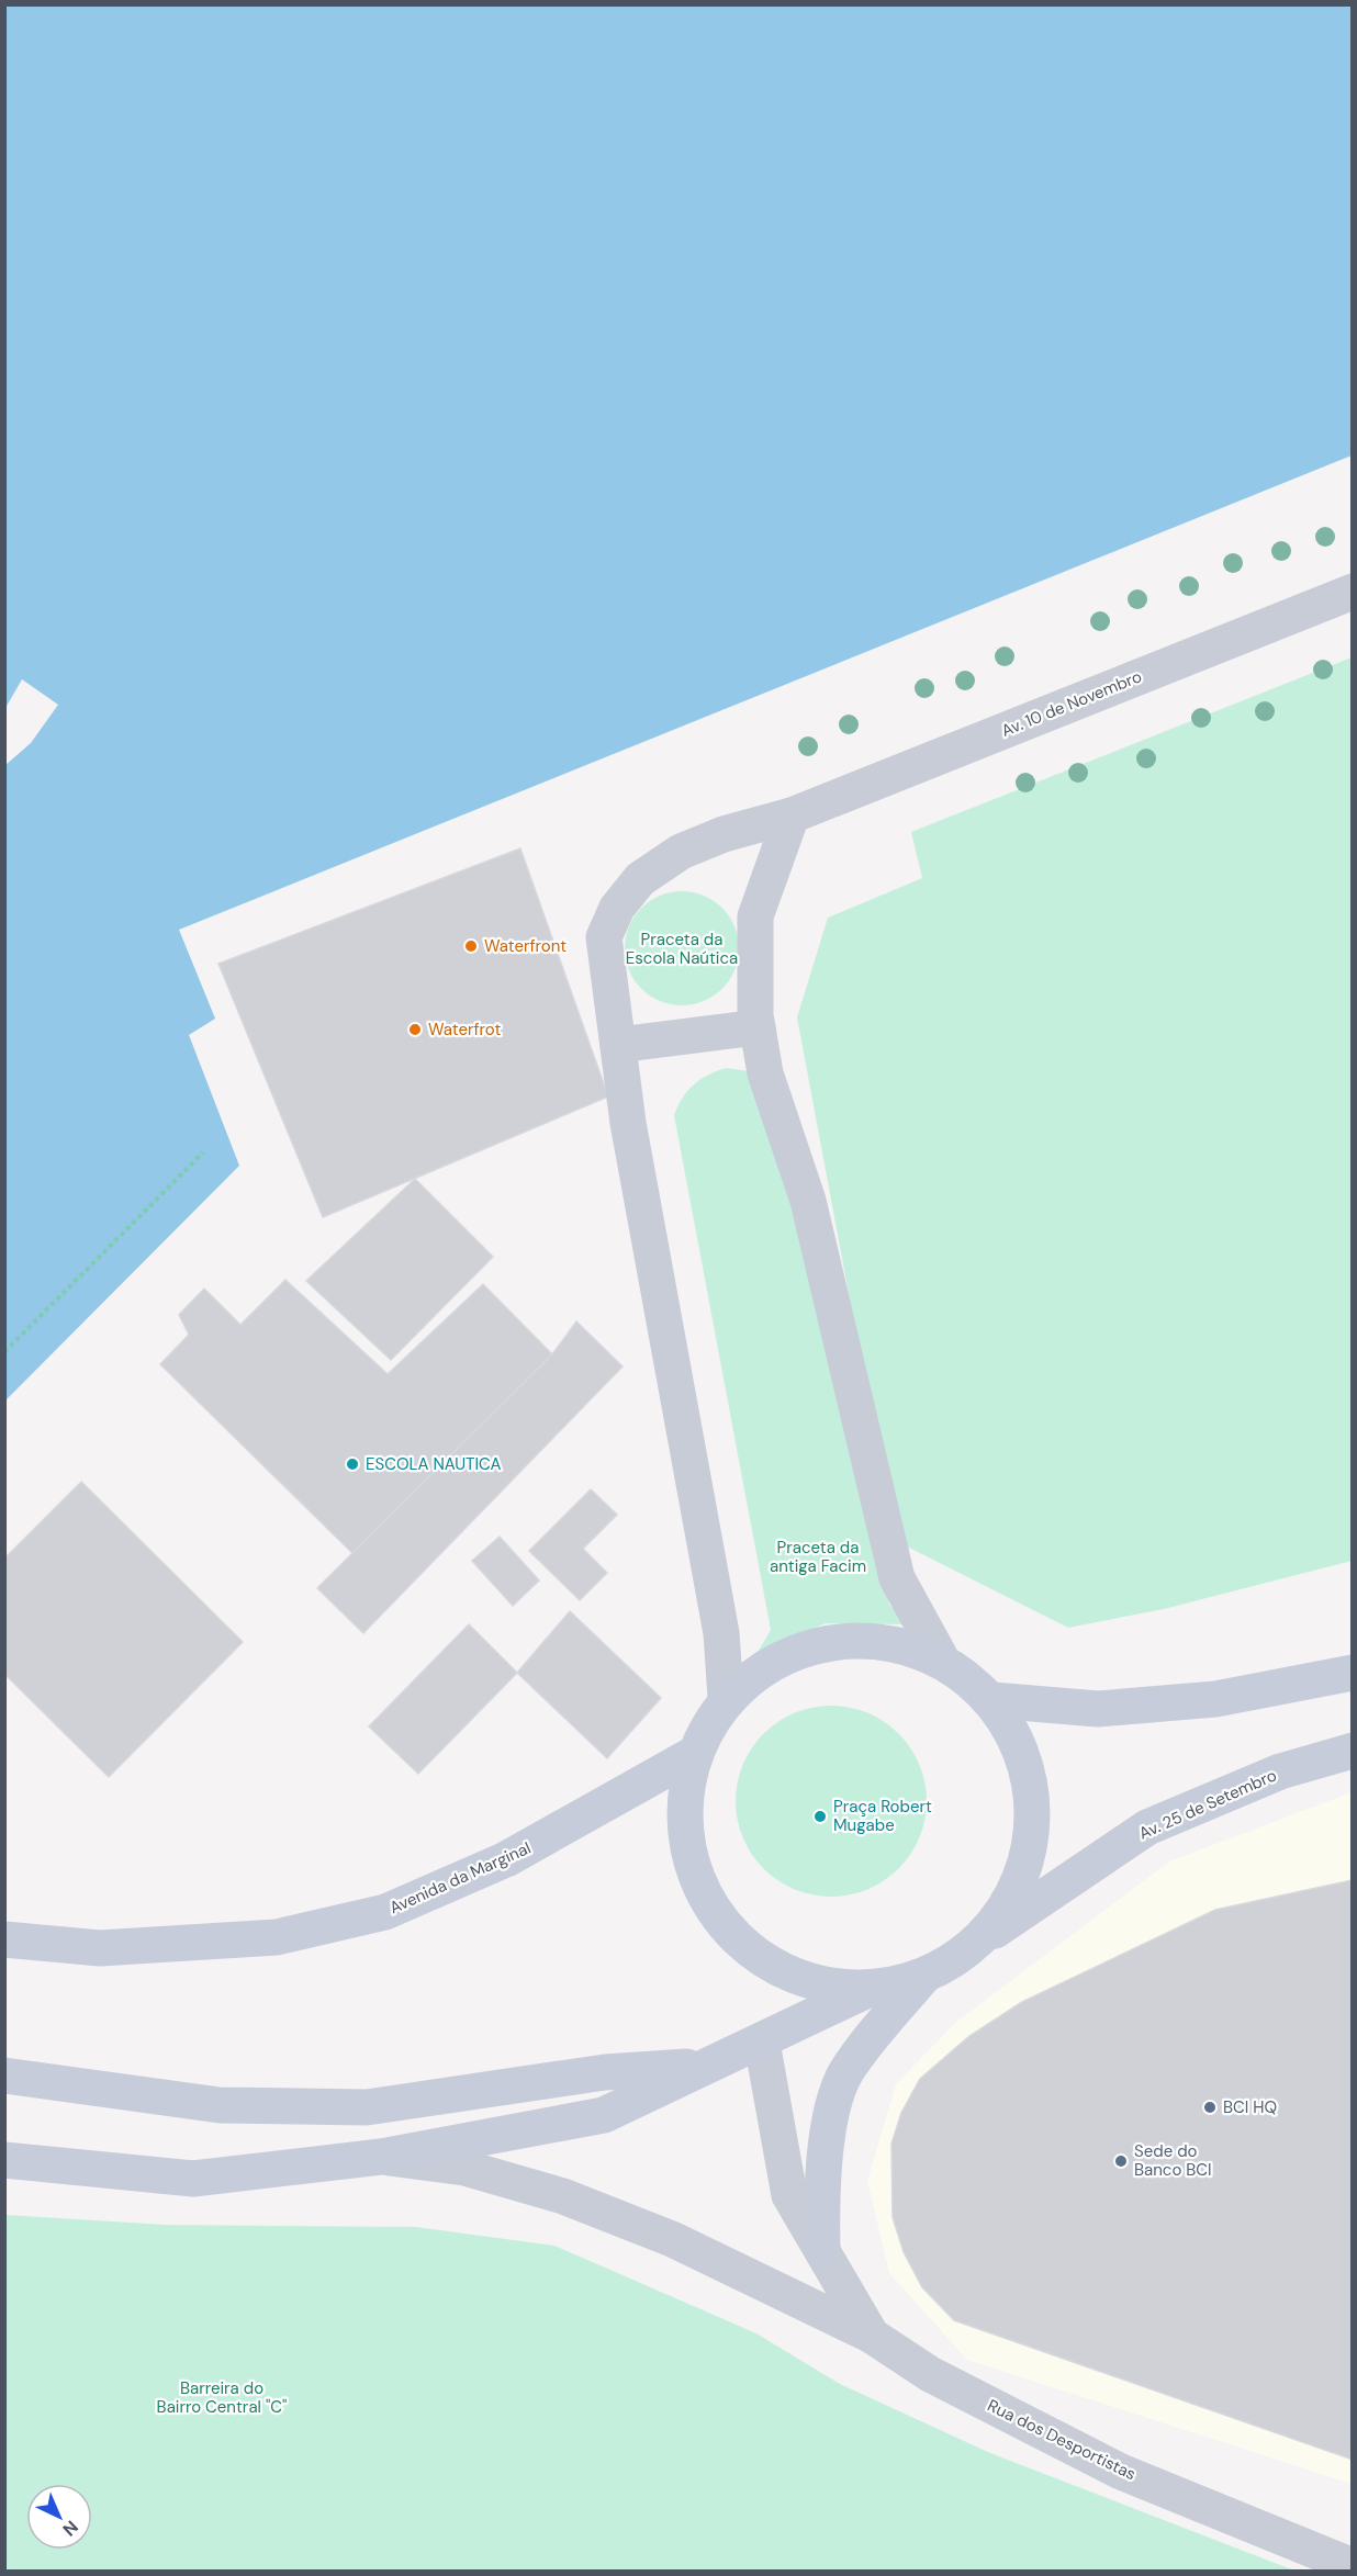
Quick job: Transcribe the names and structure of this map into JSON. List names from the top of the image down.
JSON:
{
  "streets": {
    "main road": ["Av. 25 de Setembro", "Avenida da Marginal"],
    "street": ["Av. 10 de Novembro", "Rua dos Desportistas"]
  },
  "parks": ["Praceta da Escola Naútica", "Praceta da antiga Facim", "Barreira do Bairro Central \"C\""],
  "places": [
    "Waterfront",
    "Waterfrot",
    "ESCOLA NAUTICA",
    "Praça Robert Mugabe",
    "BCI HQ",
    "Sede do Banco BCI"
  ],
  "north": "bottom right"
}
